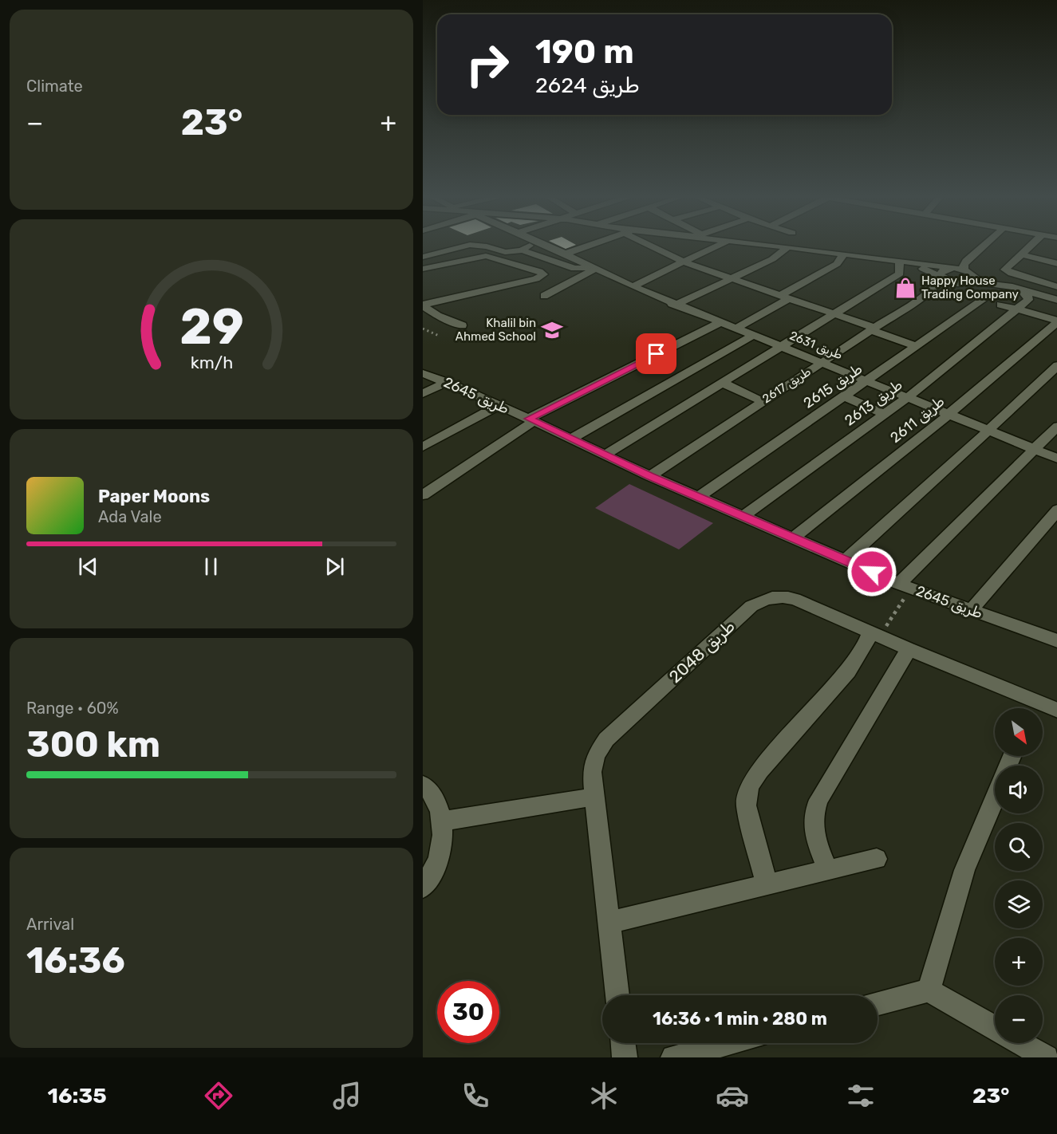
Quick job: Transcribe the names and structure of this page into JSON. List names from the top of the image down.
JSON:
{
  "streets": {
    "street": [
      "طريق 2631",
      "طريق 2617",
      "طريق 2615",
      "طريق 2645",
      "طريق 2613",
      "طريق 2611",
      "طريق 2048"
    ]
  },
  "crossings": [
    ["طريق 2631", "طريق 2617"],
    ["طريق 2631", "طريق 2615"],
    ["طريق 2631", "طريق 2613"],
    ["طريق 2631", "طريق 2611"],
    ["طريق 2617", "طريق 2645"],
    ["طريق 2615", "طريق 2645"],
    ["طريق 2645", "طريق 2613"],
    ["طريق 2645", "طريق 2611"]
  ],
  "places": {
    "shop": ["Happy House Trading Company"],
    "school or university": ["Khalil bin Ahmed School"]
  },
  "north": "bottom right",
  "page": {
    "tile": [
      "Climate",
      ["Range · 60%", "300 km"],
      ["Arrival", "16:36"]
    ],
    "turn": ["190 m", "طريق 2624"],
    "heat": ["−", "23°", "+"],
    "song": ["Paper Moons", "Ada Vale"],
    "map_buttons": ["+", "−"],
    "limit": "30",
    "trip": "16:36 · 1 min · 280 m",
    "tabs": ["16:35", "23°"],
    "gauge": ["29", "km/h"]
  }
}
